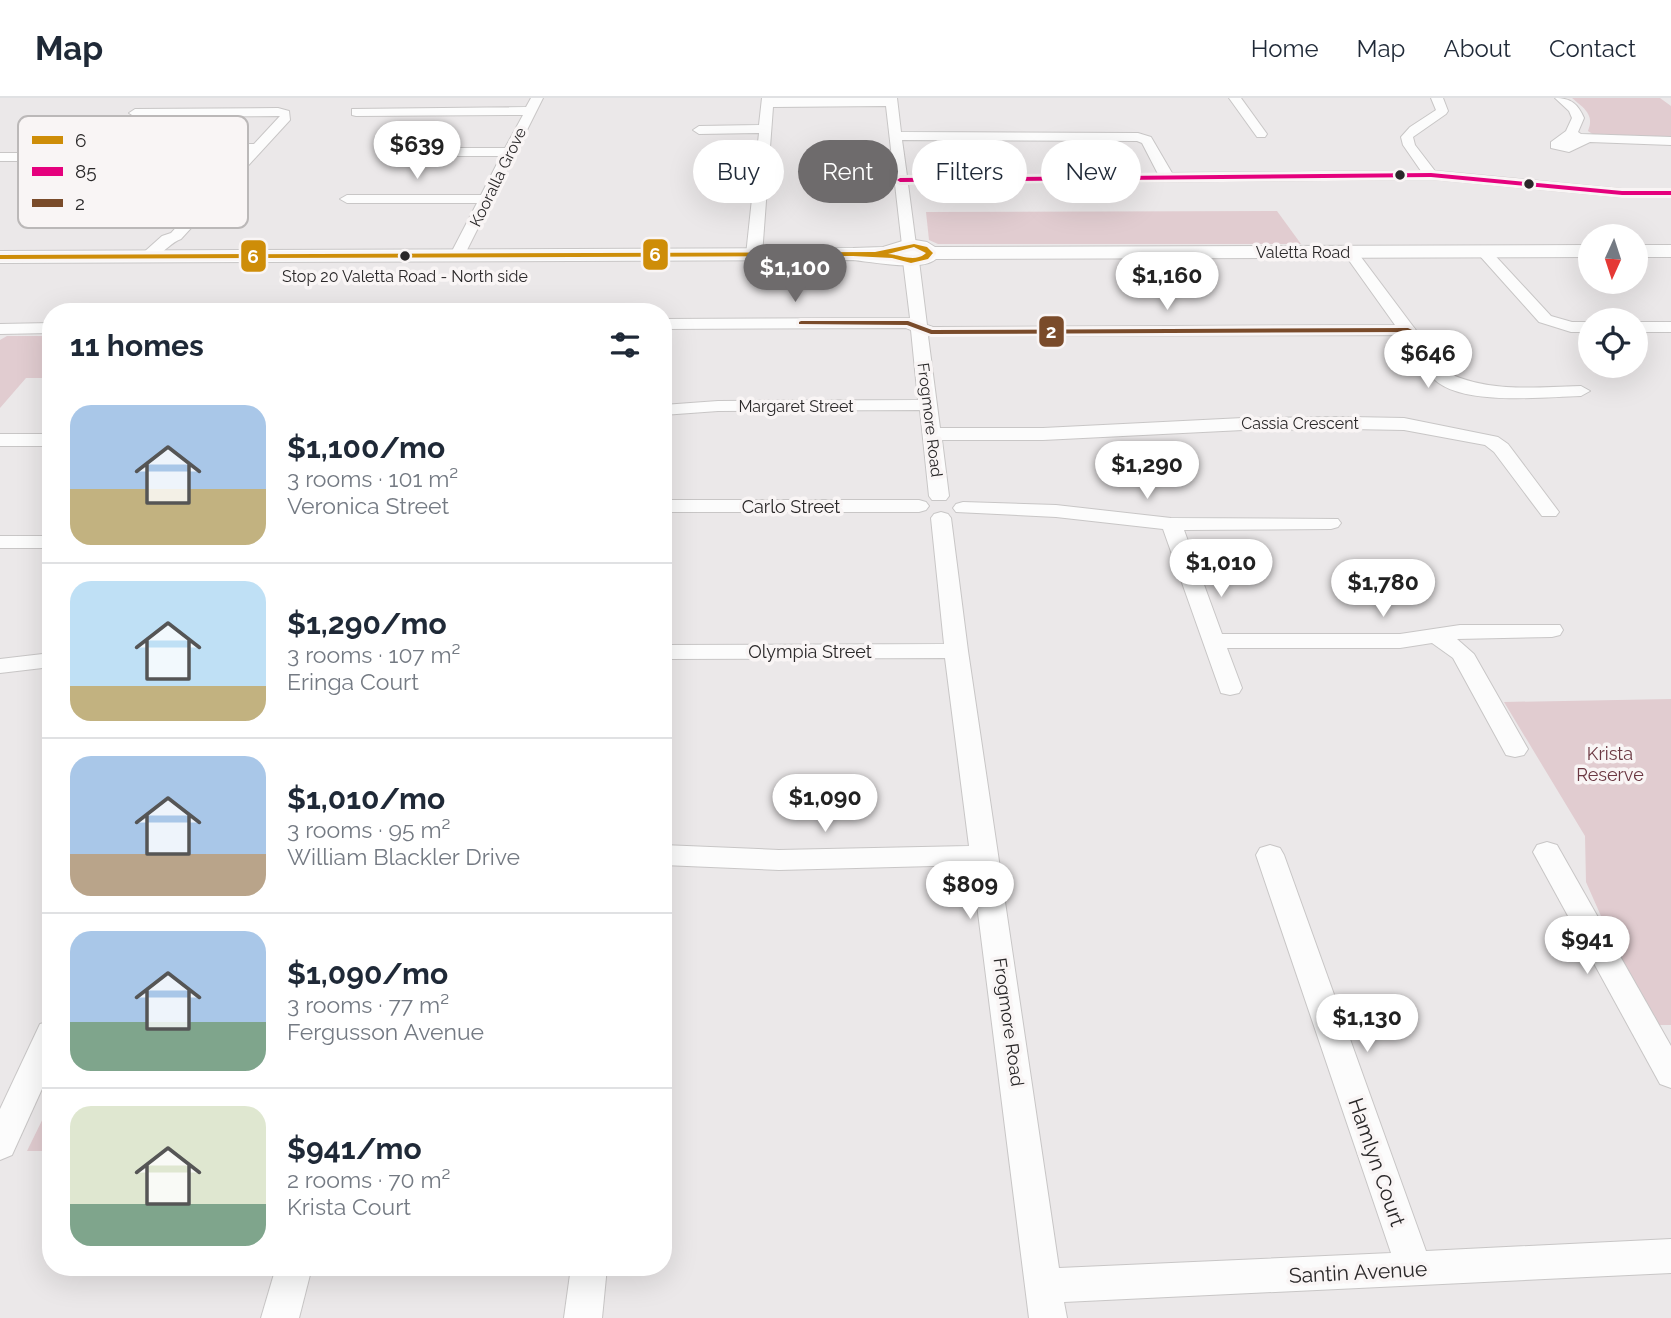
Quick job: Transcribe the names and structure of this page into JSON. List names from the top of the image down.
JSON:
{
  "streets": {
    "street": [
      "Kooralla Grove",
      "Valetta Road",
      "Margaret Street",
      "Frogmore Road",
      "Cassia Crescent",
      "Carlo Street",
      "Olympia Street",
      "Hamlyn Court",
      "Santin Avenue"
    ]
  },
  "crossings": [
    ["Kooralla Grove", "Valetta Road"],
    ["Valetta Road", "Frogmore Road"],
    ["Margaret Street", "Frogmore Road"],
    ["Frogmore Road", "Cassia Crescent"],
    ["Frogmore Road", "Carlo Street"],
    ["Frogmore Road", "Olympia Street"],
    ["Frogmore Road", "Santin Avenue"],
    ["Hamlyn Court", "Santin Avenue"]
  ],
  "parks": ["Krista Reserve"],
  "places": ["Stop 20 Valetta Road - North side"],
  "lines": ["transit line 85", "transit line 6", "transit line 2"],
  "legend": ["6", "85", "2"],
  "north": "bottom",
  "page": {
    "header": "Map",
    "nav": [
      "Home",
      "Map",
      "About",
      "Contact"
    ],
    "price": [
      "$639",
      "$1,100",
      "$1,160",
      "$646",
      "$1,290",
      "$1,010",
      "$1,780",
      "$1,090",
      "$809",
      "$941",
      "$1,130"
    ],
    "chip": [
      "Buy",
      "Rent",
      "Filters",
      "New"
    ],
    "heading": "11 homes",
    "list": [
      {
        "name": "$1,100/mo",
        "note": "3 rooms · 101 m² · Veronica Street"
      },
      {
        "name": "$1,290/mo",
        "note": "3 rooms · 107 m² · Eringa Court"
      },
      {
        "name": "$1,010/mo",
        "note": "3 rooms · 95 m² · William Blackler Drive"
      },
      {
        "name": "$1,090/mo",
        "note": "3 rooms · 77 m² · Fergusson Avenue"
      },
      {
        "name": "$941/mo",
        "note": "2 rooms · 70 m² · Krista Court"
      }
    ]
  }
}
